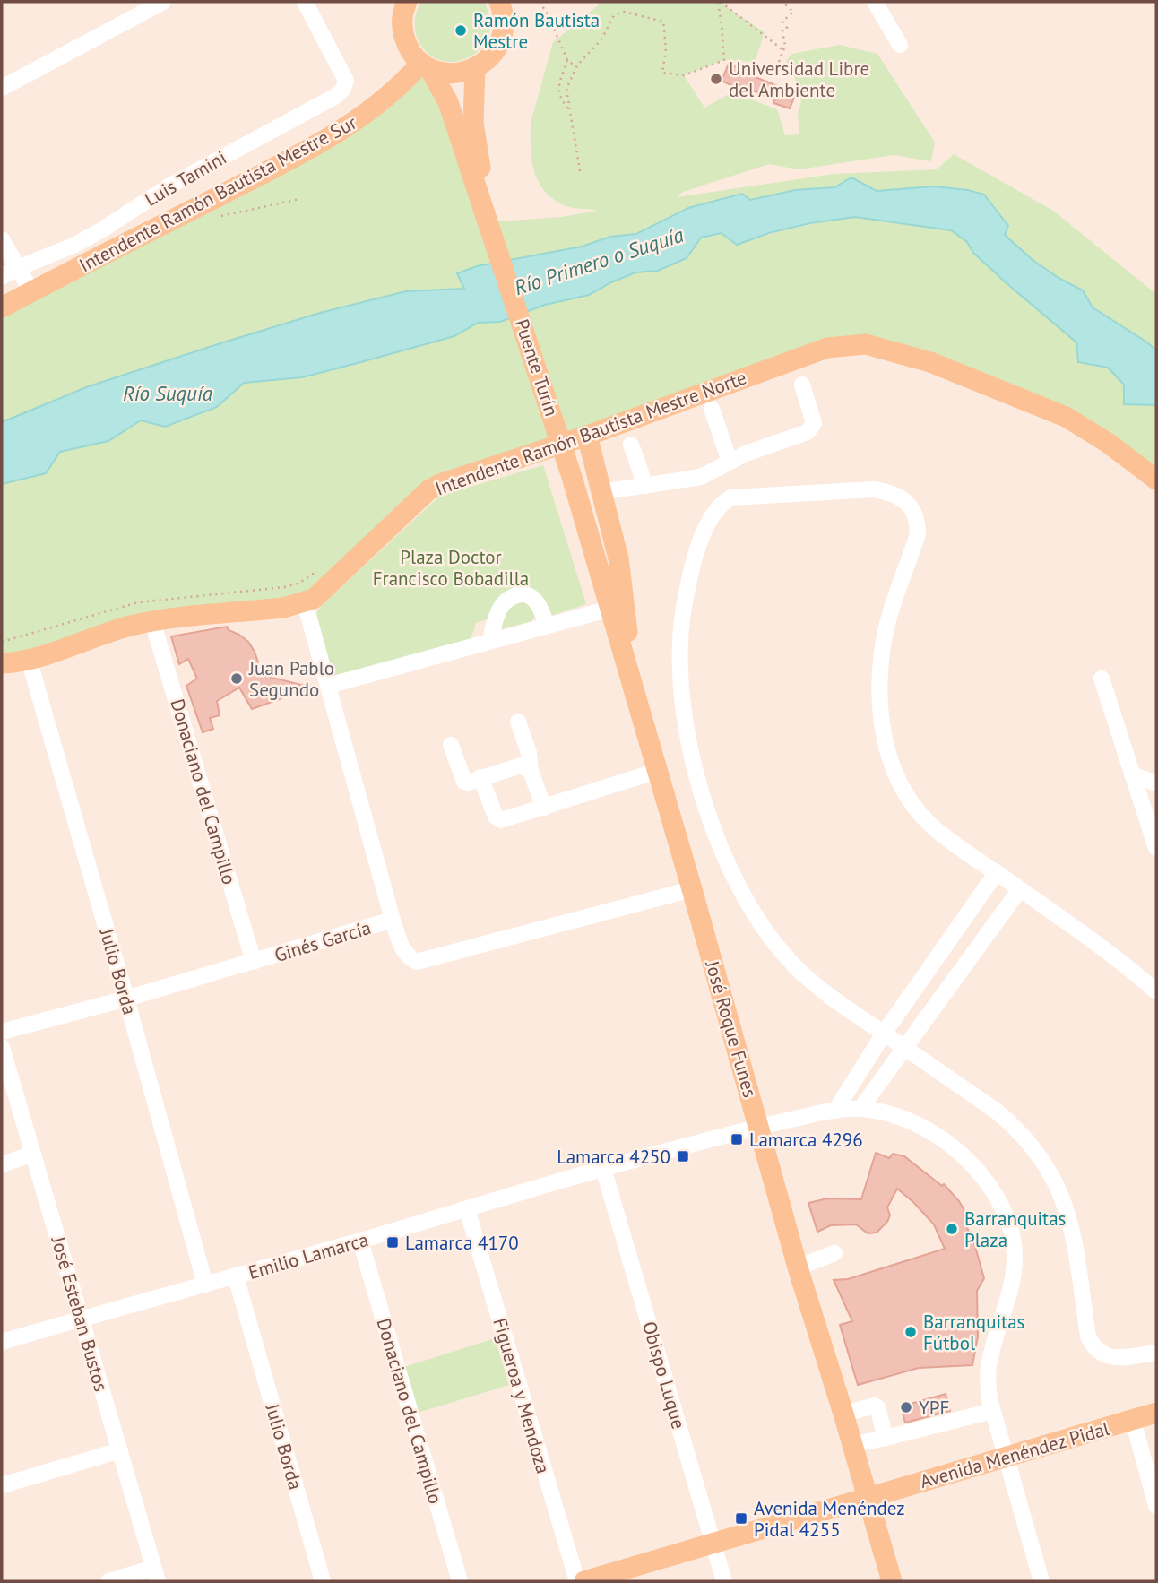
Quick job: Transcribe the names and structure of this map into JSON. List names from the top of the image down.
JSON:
{
  "streets": {
    "main road": [
      "Intendente Ramón Bautista Mestre Sur",
      "Puente Turín",
      "Intendente Ramón Bautista Mestre Norte",
      "José Roque Funes",
      "Avenida Menéndez Pidal"
    ],
    "street": [
      "Luis Tamini",
      "Donaciano del Campillo",
      "Ginés García",
      "Julio Borda",
      "Emilio Lamarca",
      "José Esteban Bustos",
      "Obispo Luque",
      "Figueroa y Mendoza"
    ]
  },
  "crossings": [
    ["Intendente Ramón Bautista Mestre Sur", "Puente Turín"],
    ["Puente Turín", "José Roque Funes"],
    ["Intendente Ramón Bautista Mestre Norte", "Donaciano del Campillo"],
    ["Intendente Ramón Bautista Mestre Norte", "Julio Borda"],
    ["Donaciano del Campillo", "Ginés García"],
    ["Donaciano del Campillo", "Emilio Lamarca"],
    ["Ginés García", "Julio Borda"],
    ["Ginés García", "José Roque Funes"],
    ["Julio Borda", "Emilio Lamarca"],
    ["José Roque Funes", "Emilio Lamarca"],
    ["José Roque Funes", "Avenida Menéndez Pidal"],
    ["Emilio Lamarca", "José Esteban Bustos"],
    ["Emilio Lamarca", "Obispo Luque"],
    ["Emilio Lamarca", "Figueroa y Mendoza"],
    ["Emilio Lamarca", "Avenida Menéndez Pidal"],
    ["Obispo Luque", "Avenida Menéndez Pidal"]
  ],
  "water": ["Río Primero o Suquía", "Río Suquía"],
  "parks": ["Plaza Doctor Francisco Bobadilla"],
  "places": {
    "other": [
      "Ramón Bautista Mestre",
      "Universidad Libre del Ambiente",
      "Juan Pablo Segundo",
      "Barranquitas Plaza",
      "Barranquitas Fútbol",
      "YPF"
    ],
    "transit": [
      "Lamarca 4296",
      "Lamarca 4250",
      "Lamarca 4170",
      "Avenida Menéndez Pidal 4255"
    ]
  }
}
